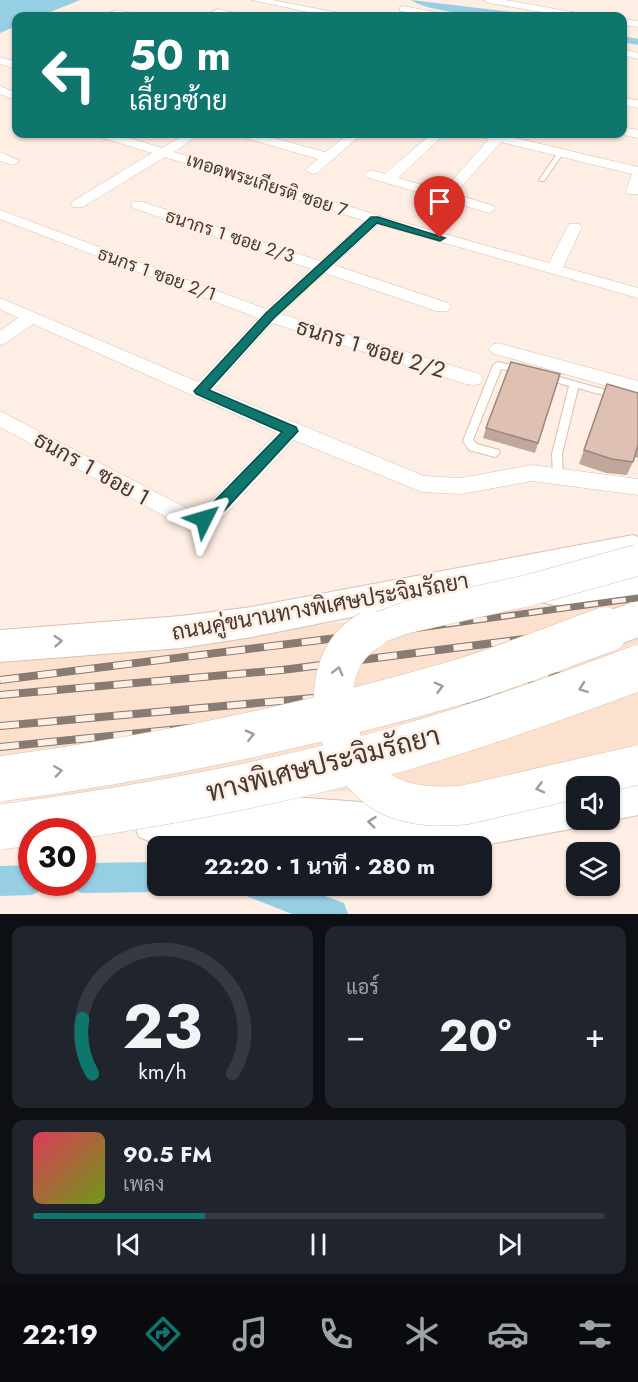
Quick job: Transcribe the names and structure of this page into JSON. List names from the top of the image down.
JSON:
{
  "streets": {
    "highway": ["ทางพิเศษประจิมรัถยา"],
    "main road": ["ถนนคู่ขนานทางพิเศษประจิมรัถยา"],
    "street": [
      "เทอดพระเกียรติ ซอย 7",
      "ธนากร 1 ซอย 2/3",
      "ธนกร 1 ซอย 2/1",
      "ธนกร 1 ซอย 2/2",
      "ธนกร 1 ซอย 1"
    ]
  },
  "crossings": [
    ["ธนกร 1 ซอย 2/1", "ธนกร 1 ซอย 2/2"]
  ],
  "page": {
    "turn": ["50 m", "เลี้ยวซ้าย"],
    "limit": "30",
    "trip": "22:20 · 1 นาที · 280 m",
    "tile": "แอร์",
    "heat": ["−", "20°", "+"],
    "song": ["90.5 FM", "เพลง"],
    "tabs": "22:19",
    "gauge": ["23", "km/h"]
  }
}
